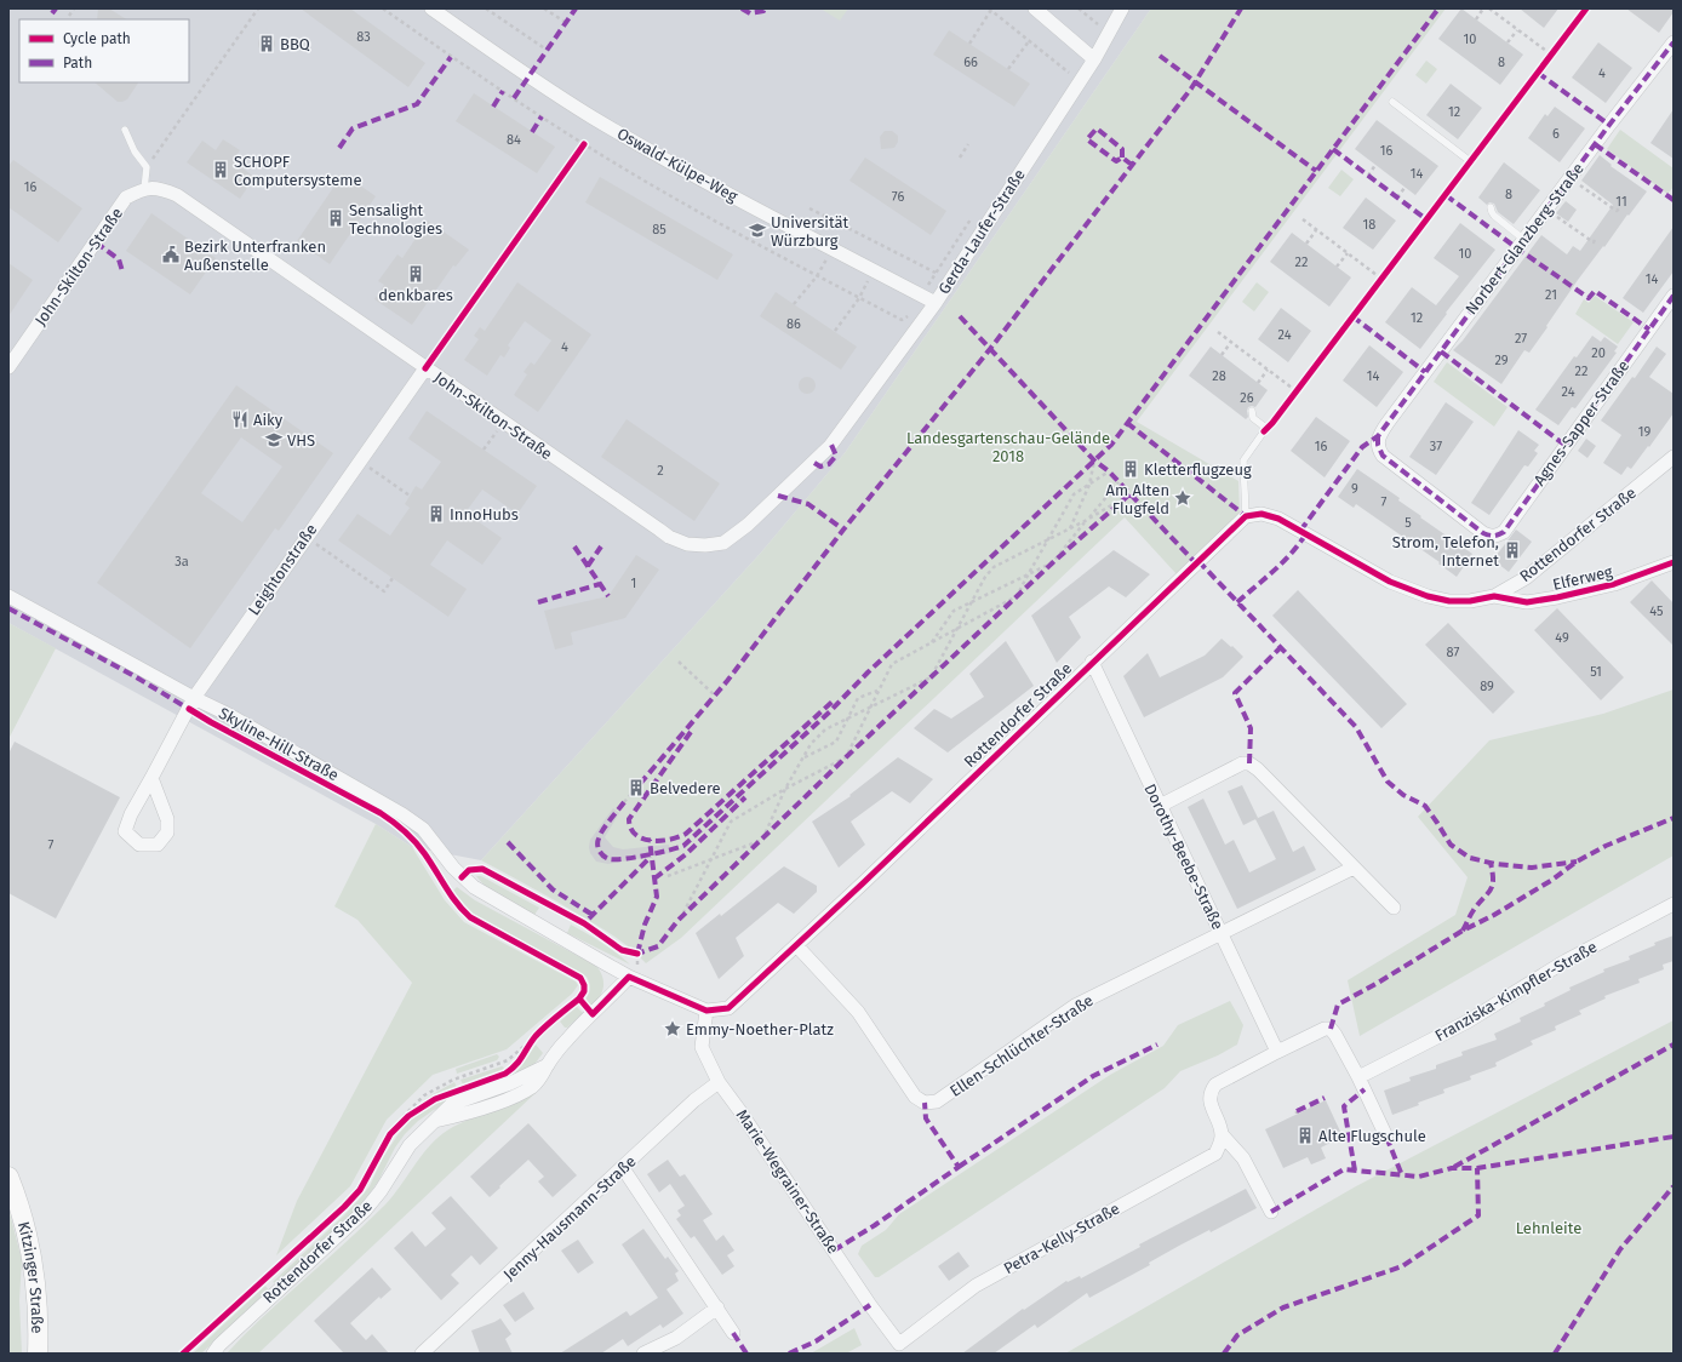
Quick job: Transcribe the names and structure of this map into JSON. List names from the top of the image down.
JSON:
{
  "streets": {
    "street": [
      "Oswald-Külpe-Weg",
      "Gerda-Laufer-Straße",
      "Norbert-Glanzberg-Straße",
      "John-Skilton-Straße",
      "Agnes-Sapper-Straße",
      "Rottendorfer Straße",
      "Leightonstraße",
      "Elferweg",
      "Skyline-Hill-Straße",
      "Dorothy-Beebe-Straße",
      "Franziska-Kimpfler-Straße",
      "Ellen-Schlüchter-Straße",
      "Marie-Wegrainer-Straße",
      "Jenny-Hausmann-Straße",
      "Petra-Kelly-Straße",
      "Kitzinger Straße"
    ]
  },
  "crossings": [
    ["Oswald-Külpe-Weg", "Gerda-Laufer-Straße"],
    ["Gerda-Laufer-Straße", "John-Skilton-Straße"],
    ["Norbert-Glanzberg-Straße", "Agnes-Sapper-Straße"],
    ["John-Skilton-Straße", "Leightonstraße"],
    ["Rottendorfer Straße", "Elferweg"],
    ["Rottendorfer Straße", "Skyline-Hill-Straße"],
    ["Rottendorfer Straße", "Dorothy-Beebe-Straße"],
    ["Rottendorfer Straße", "Ellen-Schlüchter-Straße"],
    ["Rottendorfer Straße", "Marie-Wegrainer-Straße"],
    ["Leightonstraße", "Skyline-Hill-Straße"],
    ["Dorothy-Beebe-Straße", "Ellen-Schlüchter-Straße"],
    ["Marie-Wegrainer-Straße", "Jenny-Hausmann-Straße"],
    ["Marie-Wegrainer-Straße", "Petra-Kelly-Straße"]
  ],
  "parks": ["Landesgartenschau-Gelände 2018", "Lehnleite"],
  "places": {
    "building": [
      "BBQ",
      "SCHOPF Computersysteme",
      "Sensalight Technologies",
      "denkbares",
      "Kletterflugzeug",
      "InnoHubs",
      "Strom, Telefon, Internet",
      "Belvedere",
      "Alte Flugschule"
    ],
    "school or university": ["Universität Würzburg", "VHS"],
    "public building": ["Bezirk Unterfranken Außenstelle"],
    "restaurant": ["Aiky"],
    "place": ["Am Alten Flugfeld", "Emmy-Noether-Platz"]
  },
  "house_numbers": [
    "83",
    "10",
    "66",
    "8",
    "4",
    "12",
    "6",
    "84",
    "16",
    "14",
    "16",
    "8",
    "76",
    "11",
    "18",
    "85",
    "10",
    "22",
    "14",
    "21",
    "12",
    "86",
    "24",
    "27",
    "4",
    "20",
    "29",
    "22",
    "28",
    "14",
    "24",
    "26",
    "19",
    "16",
    "37",
    "2",
    "9",
    "7",
    "5",
    "3a",
    "1",
    "45",
    "49",
    "87",
    "51",
    "89",
    "7"
  ],
  "legend": ["Cycle path", "Path"]
}
